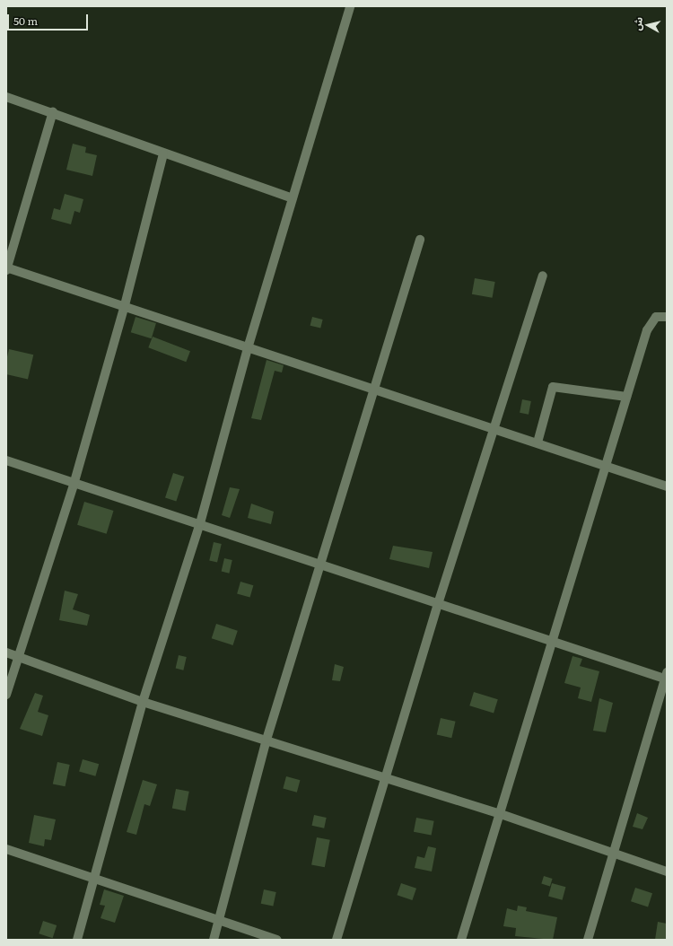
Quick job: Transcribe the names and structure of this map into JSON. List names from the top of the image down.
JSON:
{
  "scale_bar": "50 m",
  "north": "left"
}
